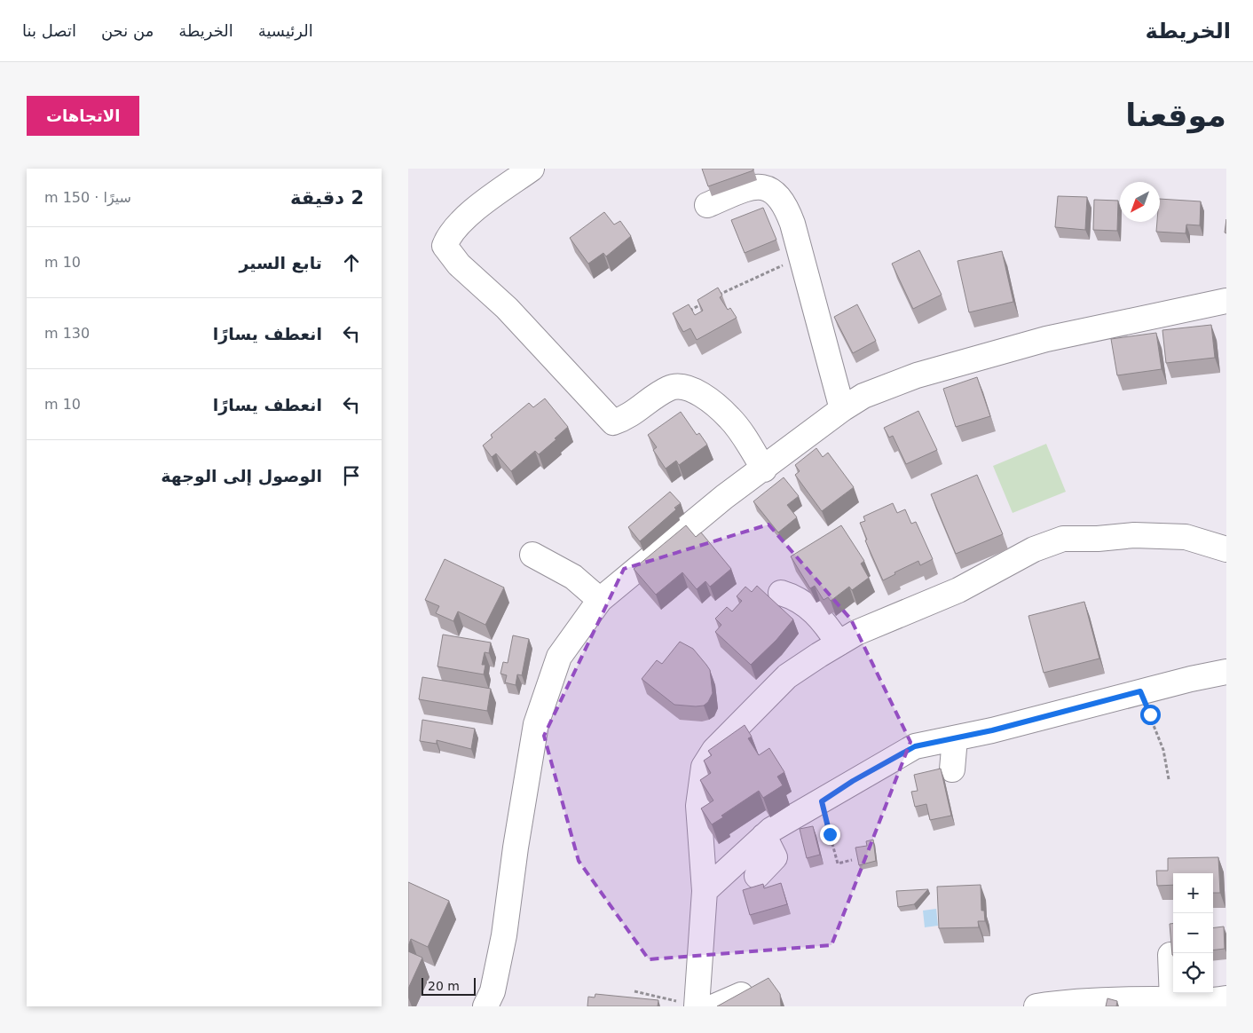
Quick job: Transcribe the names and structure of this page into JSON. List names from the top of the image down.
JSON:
{
  "scale_bar": "20 m",
  "north": "bottom left",
  "page": {
    "header": "الخريطة",
    "nav": [
      "الرئيسية",
      "الخريطة",
      "من نحن",
      "اتصل بنا"
    ],
    "buttons": "الاتجاهات",
    "title": "موقعنا",
    "heading": ["2 دقيقة", "سيرًا · 150 m"],
    "list": [
      ["تابع السير", "10 m"],
      ["انعطف يسارًا", "130 m"],
      ["انعطف يسارًا", "10 m"],
      "الوصول إلى الوجهة"
    ],
    "map_buttons": ["+", "−"],
    "scale": "20 m"
  }
}
